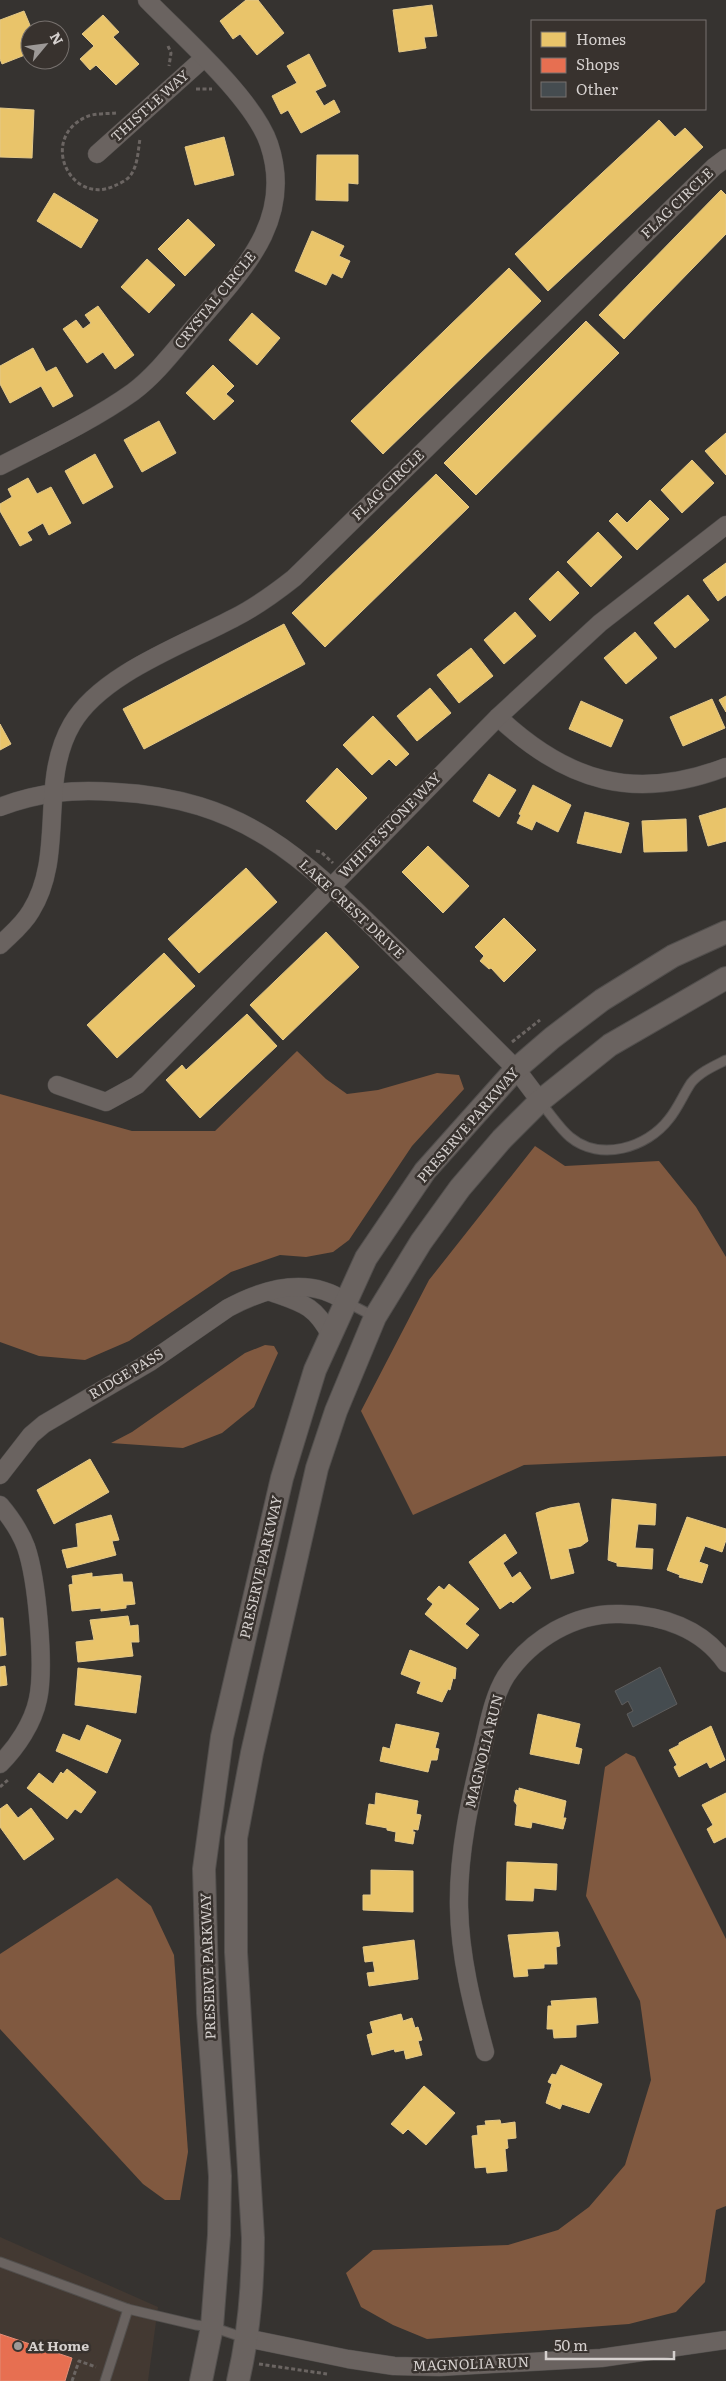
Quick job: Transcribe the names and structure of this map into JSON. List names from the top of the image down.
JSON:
{
  "streets": {
    "street": [
      "THISTLE WAY",
      "FLAG CIRCLE",
      "CRYSTAL CIRCLE",
      "WHITE STONE WAY",
      "LAKE CREST DRIVE",
      "PRESERVE PARKWAY",
      "RIDGE PASS",
      "MAGNOLIA RUN"
    ]
  },
  "crossings": [
    ["THISTLE WAY", "CRYSTAL CIRCLE"],
    ["FLAG CIRCLE", "LAKE CREST DRIVE"],
    ["WHITE STONE WAY", "LAKE CREST DRIVE"],
    ["LAKE CREST DRIVE", "PRESERVE PARKWAY"],
    ["PRESERVE PARKWAY", "RIDGE PASS"],
    ["PRESERVE PARKWAY", "MAGNOLIA RUN"]
  ],
  "places": ["At Home"],
  "legend": ["Homes", "Shops", "Other"],
  "scale_bar": "50 m",
  "north": "top right"
}
